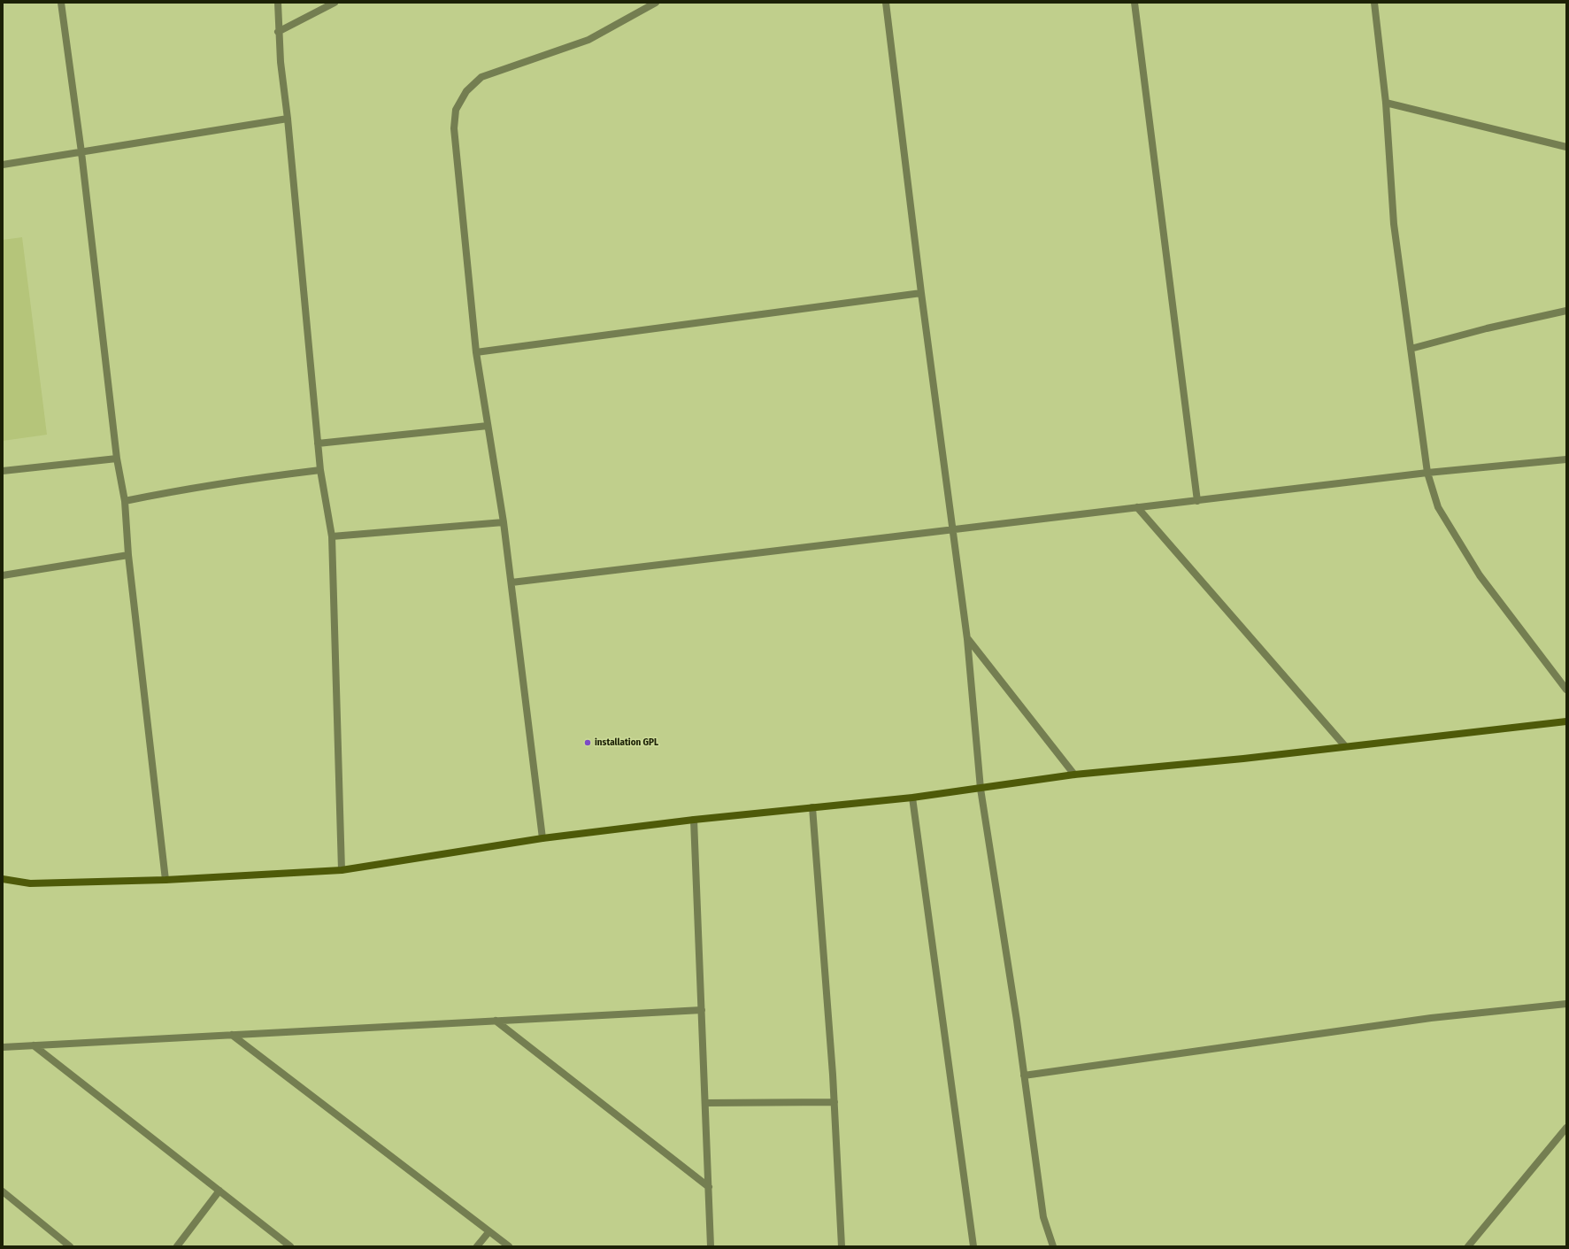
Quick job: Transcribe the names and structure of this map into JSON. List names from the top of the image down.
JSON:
{
  "places": ["installation GPL"]
}
